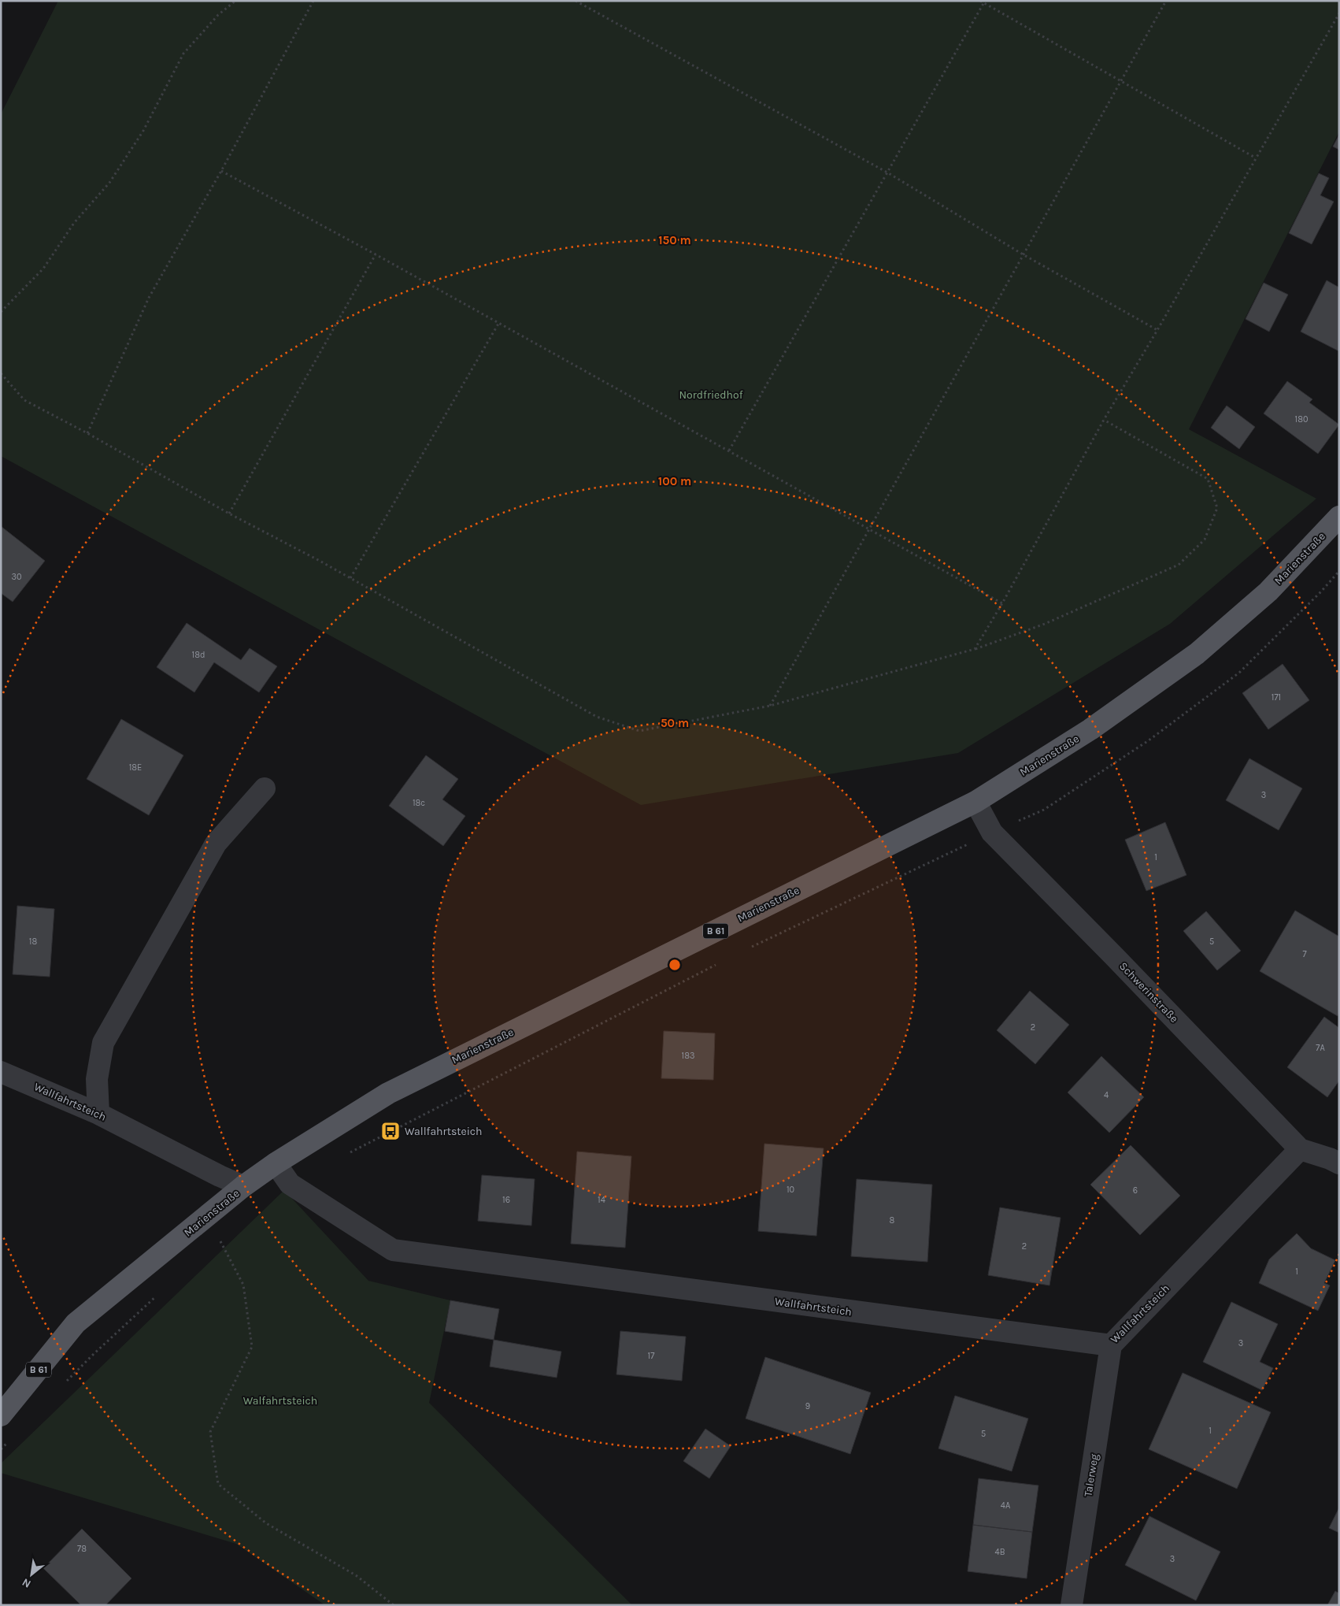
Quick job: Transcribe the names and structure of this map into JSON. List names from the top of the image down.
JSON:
{
  "streets": {
    "main road": ["Marienstraße", "B 61"],
    "street": ["Schwerinstraße", "Wallfahrtsteich", "Talerweg"]
  },
  "crossings": [
    ["Marienstraße", "Schwerinstraße"],
    ["Marienstraße", "Wallfahrtsteich"],
    ["Schwerinstraße", "Wallfahrtsteich"],
    ["Wallfahrtsteich", "Talerweg"]
  ],
  "parks": ["Nordfriedhof", "Walfahrtsteich"],
  "places": {
    "bus stop": ["Wallfahrtsteich"]
  },
  "house_numbers": [
    "180",
    "30",
    "18d",
    "171",
    "18E",
    "3",
    "18c",
    "1",
    "18",
    "5",
    "7",
    "2",
    "7A",
    "183",
    "4",
    "10",
    "6",
    "16",
    "14",
    "8",
    "2",
    "1",
    "3",
    "17",
    "9",
    "1",
    "5",
    "4A",
    "78",
    "4B",
    "3"
  ],
  "north": "bottom left",
  "rings": ["150 m", "100 m", "50 m"]
}
